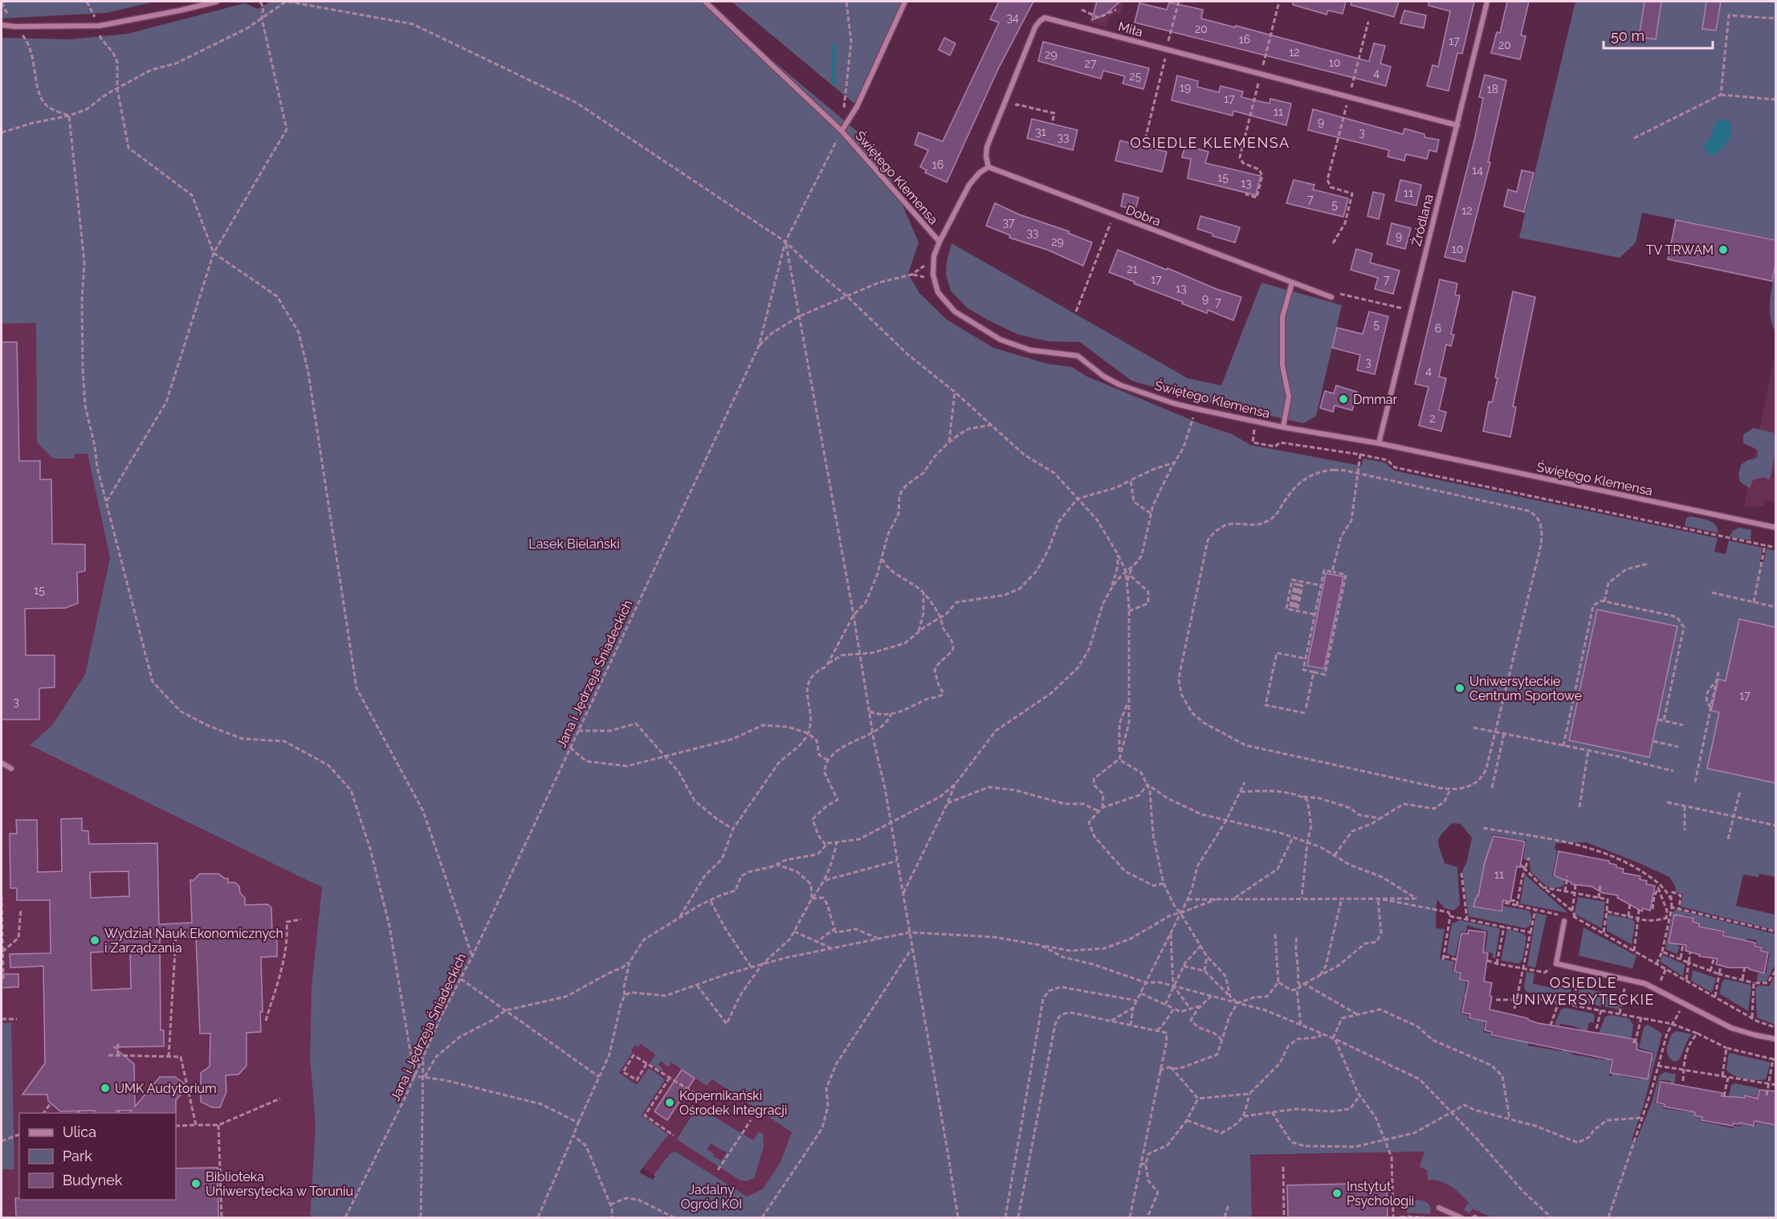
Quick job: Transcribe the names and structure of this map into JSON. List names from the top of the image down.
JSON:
{
  "streets": {
    "street": [
      "Miła",
      "Świętego Klemensa",
      "Dobra",
      "Źródlana"
    ],
    "path": ["Jana i Jędrzeja Śniadeckich"]
  },
  "crossings": [
    ["Miła", "Dobra"],
    ["Miła", "Źródlana"],
    ["Świętego Klemensa", "Źródlana"],
    ["Świętego Klemensa", "Jana i Jędrzeja Śniadeckich"]
  ],
  "districts": ["OSIEDLE KLEMENSA", "OSIEDLE UNIWERSYTECKIE"],
  "parks": ["Lasek Bielański", "Jadalny Ogród KOI"],
  "places": [
    "TV TRWAM",
    "Dmmar",
    "Uniwersyteckie Centrum Sportowe",
    "Wydział Nauk Ekonomicznych i Zarządzania",
    "UMK Audytorium",
    "Kopernikański Ośrodek Integracji",
    "Biblioteka Uniwersytecka w Toruniu",
    "Instytut Psychologii"
  ],
  "house_numbers": [
    "34",
    "20",
    "16",
    "17",
    "20",
    "12",
    "29",
    "10",
    "27",
    "4",
    "25",
    "19",
    "18",
    "17",
    "11",
    "9",
    "31",
    "3",
    "33",
    "16",
    "14",
    "15",
    "13",
    "11",
    "7",
    "5",
    "12",
    "37",
    "33",
    "9",
    "29",
    "10",
    "21",
    "17",
    "7",
    "13",
    "9",
    "7",
    "5",
    "6",
    "3",
    "4",
    "2",
    "15",
    "17",
    "3",
    "11"
  ],
  "legend": ["Ulica", "Park", "Budynek"],
  "scale_bar": "50 m"
}
